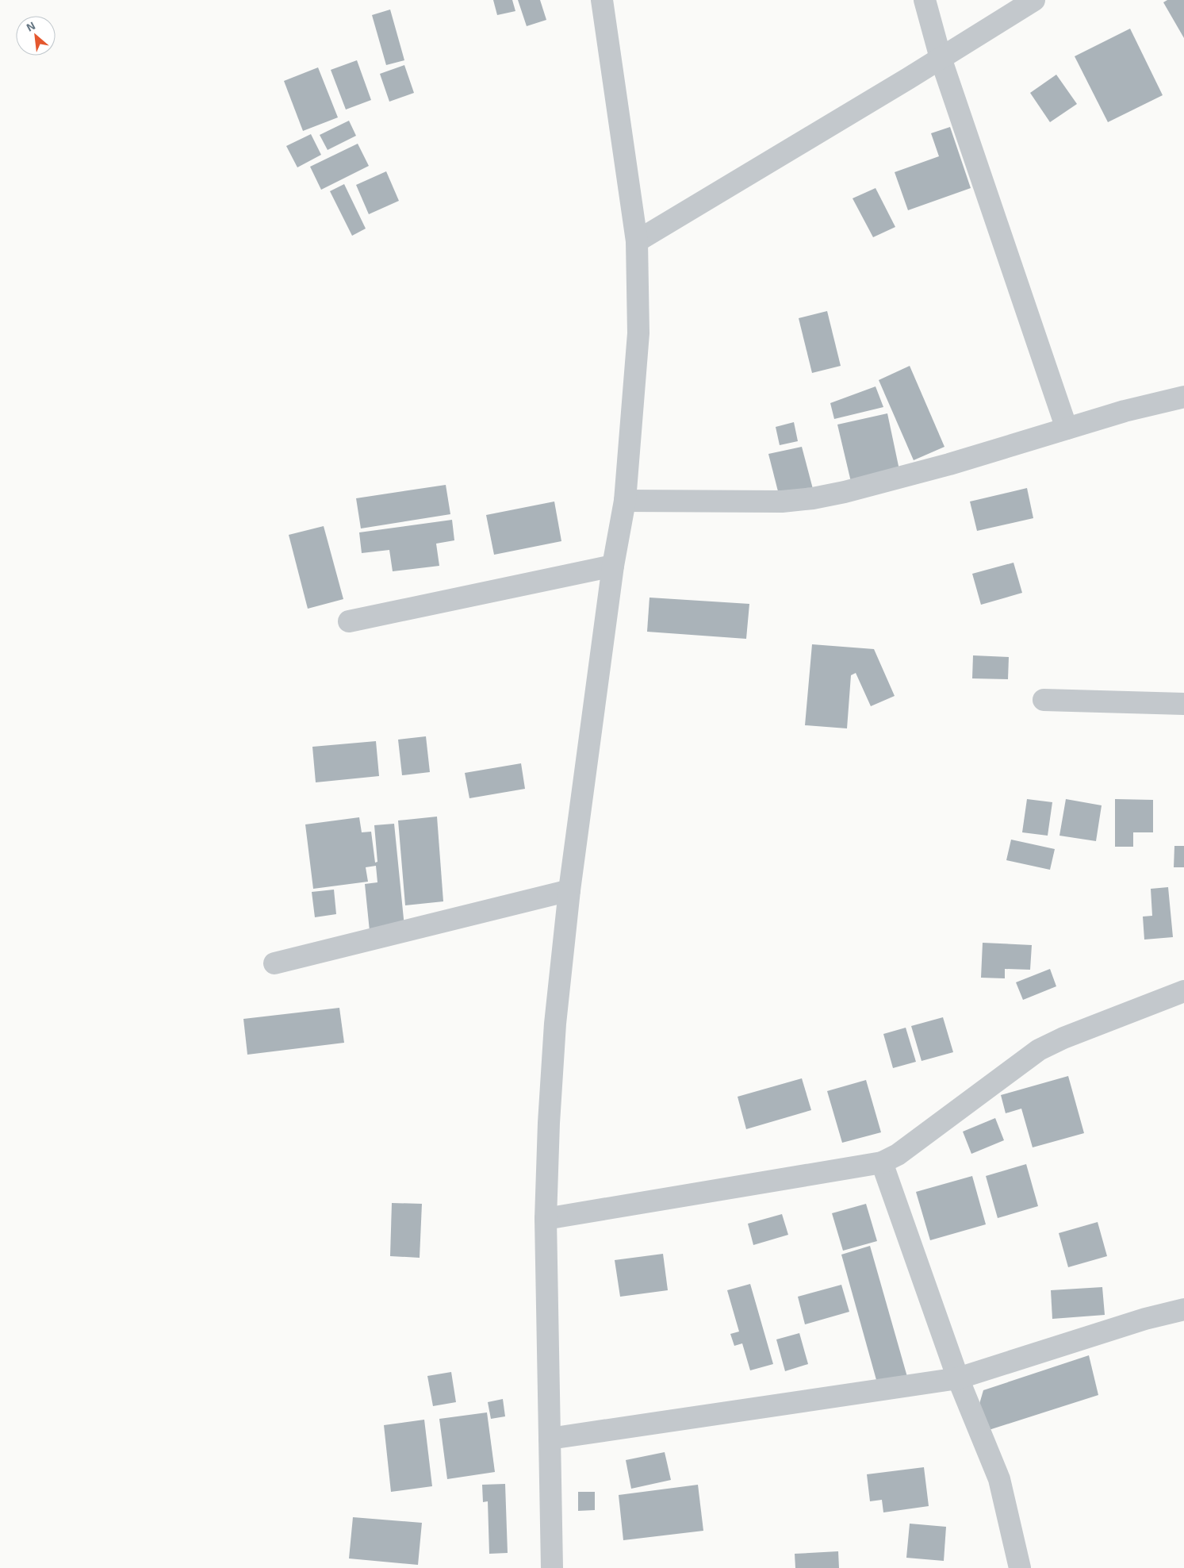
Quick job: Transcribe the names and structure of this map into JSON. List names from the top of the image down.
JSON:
{
  "north": "top left"
}
